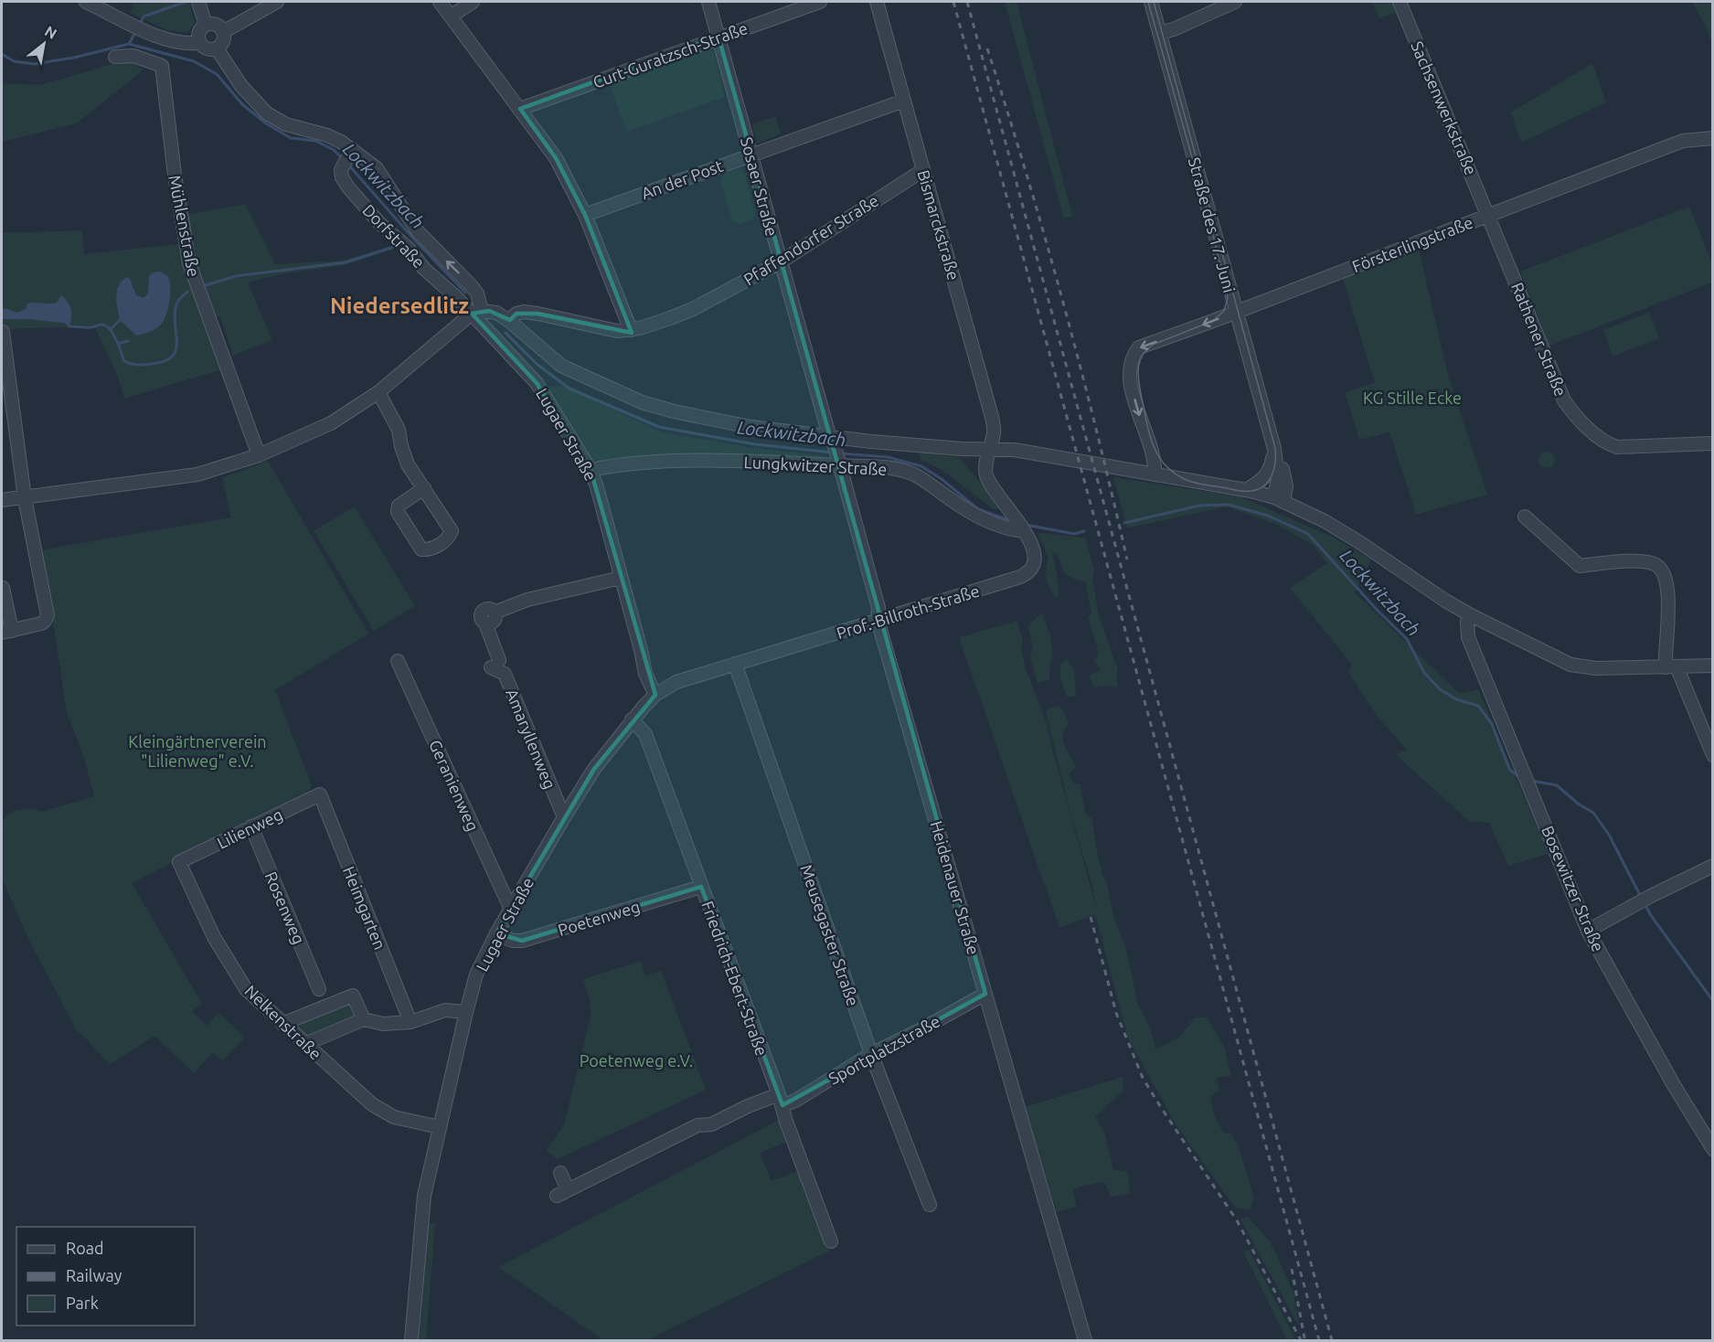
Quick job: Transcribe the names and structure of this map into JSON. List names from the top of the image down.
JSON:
{
  "streets": {
    "street": [
      "Curt-Guratzsch-Straße",
      "Sachsenwerkstraße",
      "An der Post",
      "Sosaer Straße",
      "Bismarckstraße",
      "Straße des 17. Juni",
      "Mühlenstraße",
      "Dorfstraße",
      "Pfaffendorfer Straße",
      "Försterlingstraße",
      "Rathener Straße",
      "Lugaer Straße",
      "Lungkwitzer Straße",
      "Prof.-Billroth-Straße",
      "Amaryllenweg",
      "Geranienweg",
      "Lilienweg",
      "Heidenauer Straße",
      "Bosewitzer Straße",
      "Rosenweg",
      "Heimgarten",
      "Poetenweg",
      "Meusegaster Straße",
      "Friedrich-Ebert-Straße",
      "Nelkenstraße",
      "Sportplatzstraße"
    ]
  },
  "crossings": [
    ["Curt-Guratzsch-Straße", "Sosaer Straße"],
    ["Sachsenwerkstraße", "Försterlingstraße"],
    ["Sachsenwerkstraße", "Rathener Straße"],
    ["An der Post", "Sosaer Straße"],
    ["An der Post", "Bismarckstraße"],
    ["Sosaer Straße", "Pfaffendorfer Straße"],
    ["Sosaer Straße", "Heidenauer Straße"],
    ["Bismarckstraße", "Pfaffendorfer Straße"],
    ["Bismarckstraße", "Prof.-Billroth-Straße"],
    ["Straße des 17. Juni", "Försterlingstraße"],
    ["Dorfstraße", "Lugaer Straße"],
    ["Försterlingstraße", "Rathener Straße"],
    ["Lugaer Straße", "Lungkwitzer Straße"],
    ["Lugaer Straße", "Prof.-Billroth-Straße"],
    ["Lugaer Straße", "Amaryllenweg"],
    ["Lugaer Straße", "Geranienweg"],
    ["Lugaer Straße", "Poetenweg"],
    ["Lugaer Straße", "Friedrich-Ebert-Straße"],
    ["Lugaer Straße", "Nelkenstraße"],
    ["Lungkwitzer Straße", "Prof.-Billroth-Straße"],
    ["Lungkwitzer Straße", "Heidenauer Straße"],
    ["Prof.-Billroth-Straße", "Heidenauer Straße"],
    ["Prof.-Billroth-Straße", "Meusegaster Straße"],
    ["Lilienweg", "Rosenweg"],
    ["Lilienweg", "Heimgarten"],
    ["Lilienweg", "Nelkenstraße"],
    ["Heidenauer Straße", "Sportplatzstraße"],
    ["Poetenweg", "Friedrich-Ebert-Straße"],
    ["Meusegaster Straße", "Sportplatzstraße"],
    ["Friedrich-Ebert-Straße", "Sportplatzstraße"]
  ],
  "districts": ["Niedersedlitz"],
  "water": ["Lockwitzbach"],
  "parks": ["KG Stille Ecke", "Kleingärtnerverein \"Lilienweg\" e.V.", "Poetenweg e.V."],
  "legend": ["Road", "Railway", "Park"],
  "north": "top right"
}
